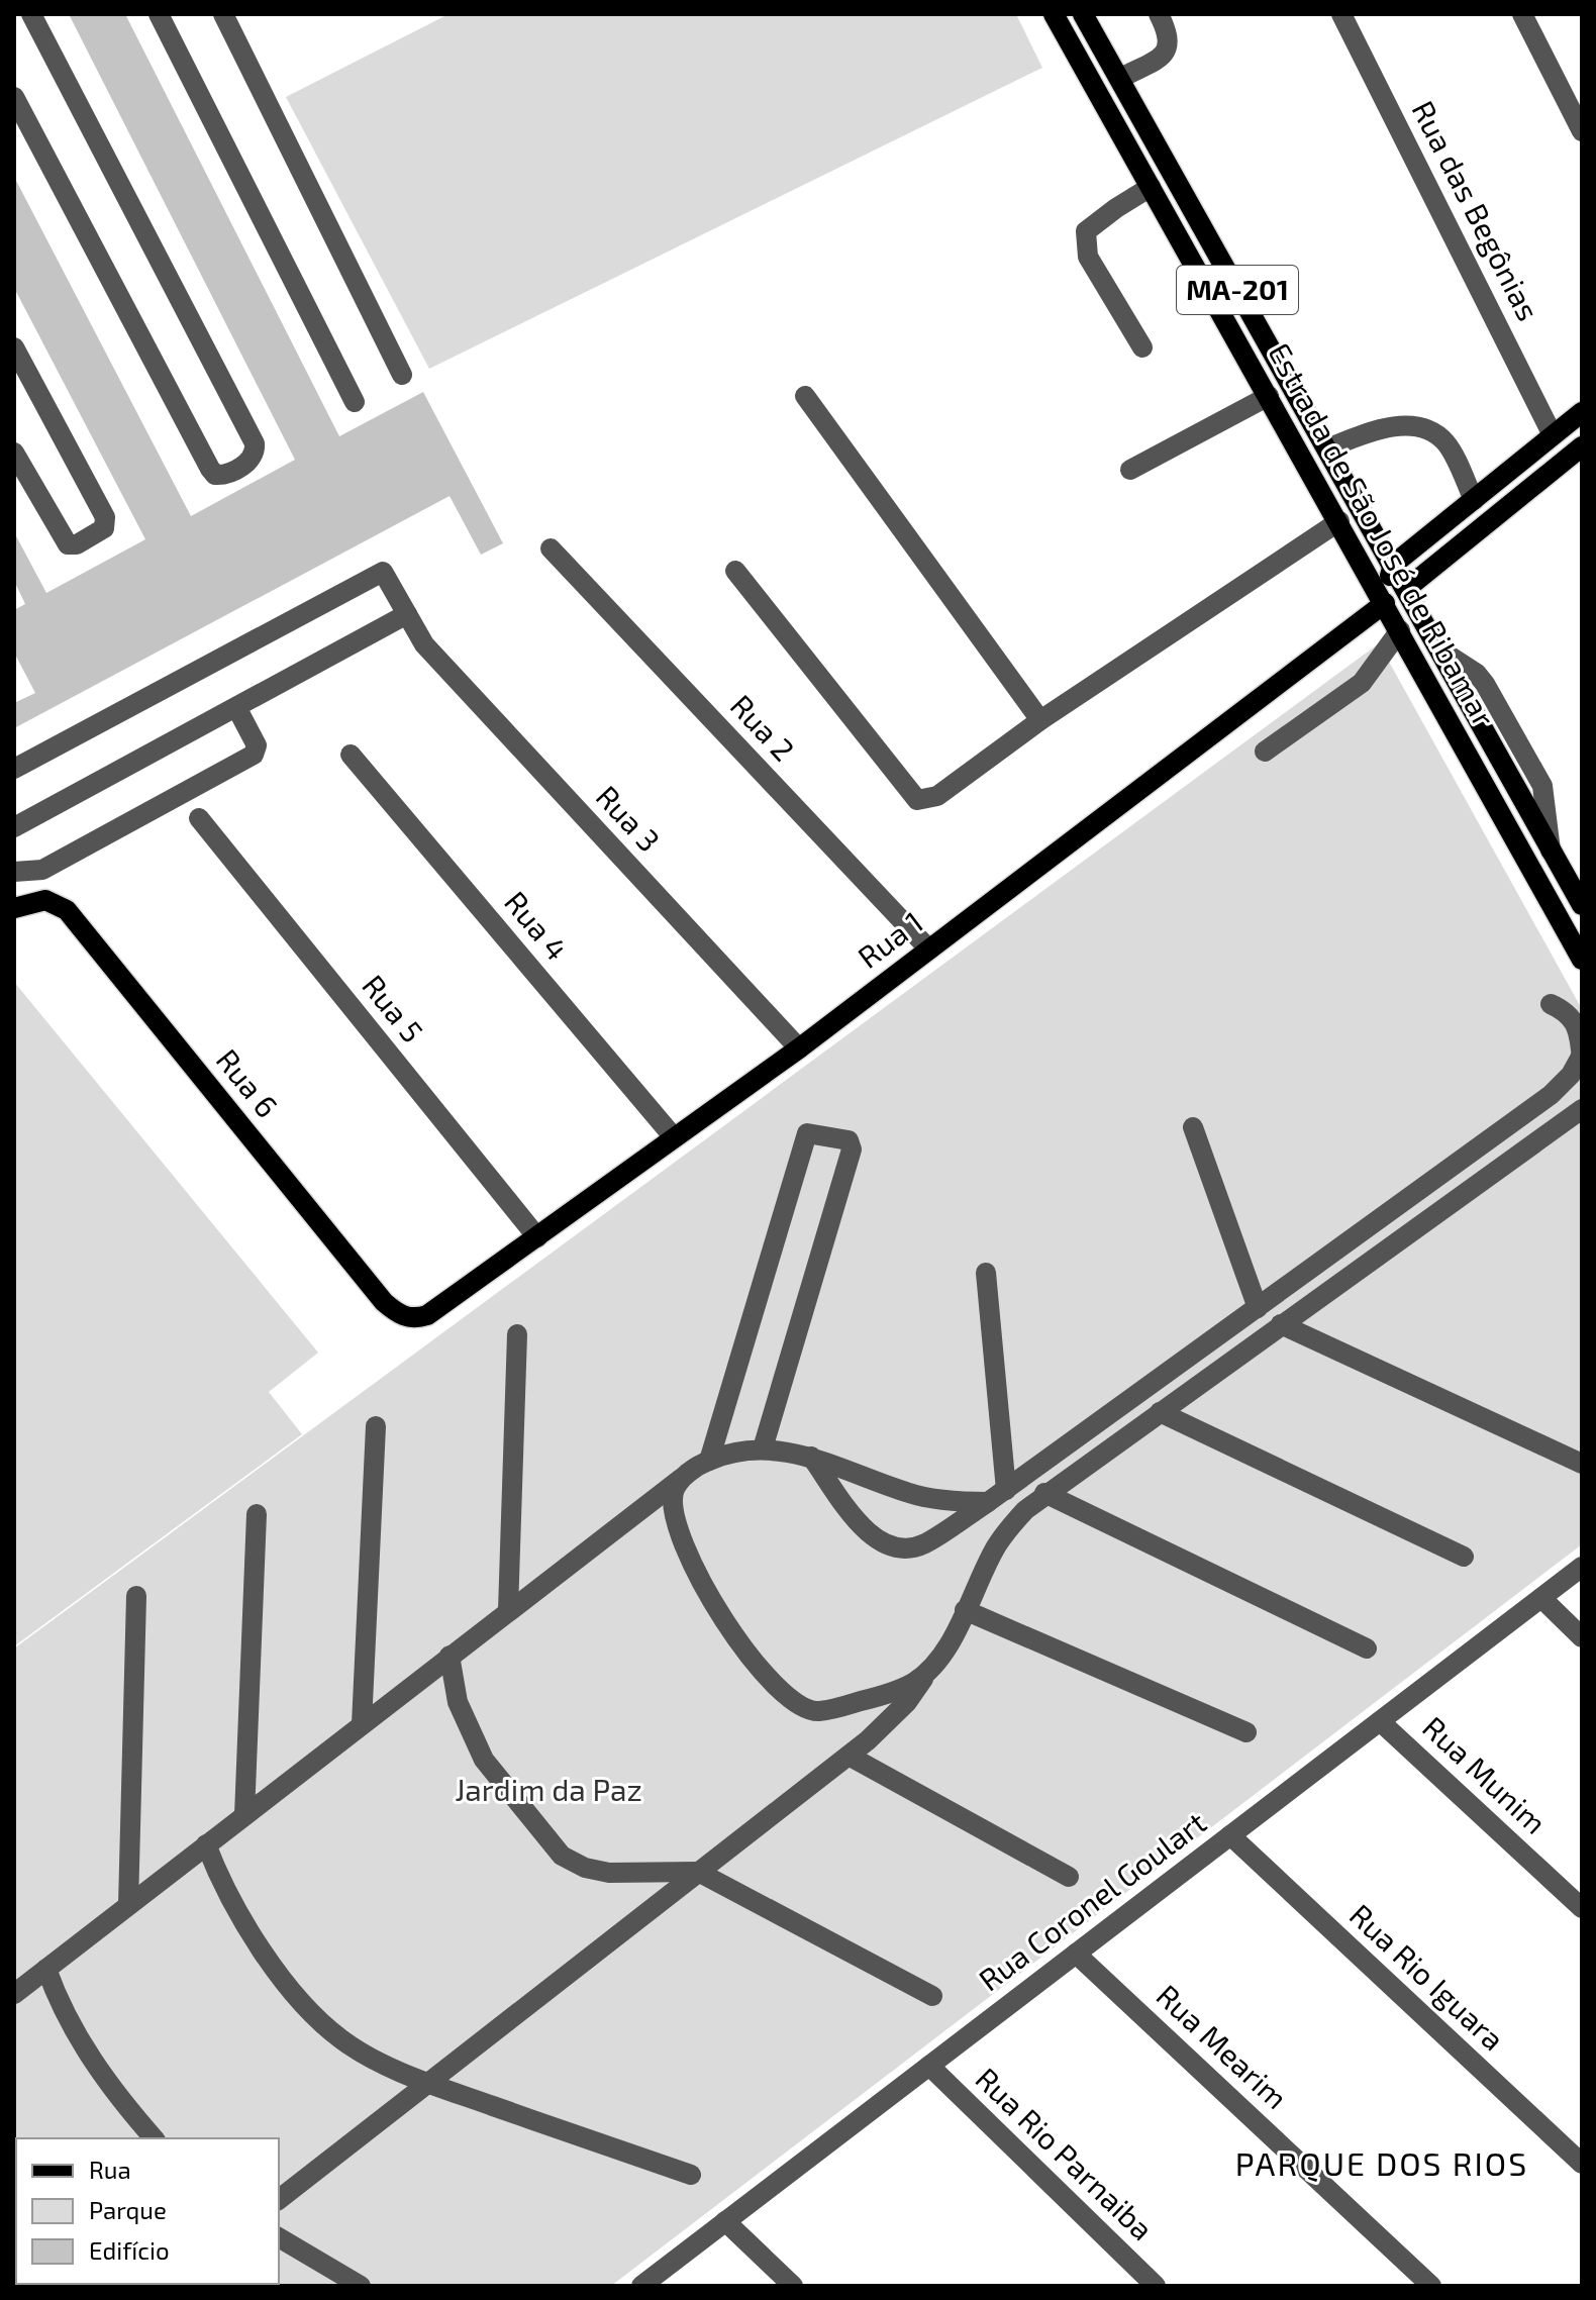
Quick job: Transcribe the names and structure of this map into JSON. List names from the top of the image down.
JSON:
{
  "streets": {
    "main road": [
      "MA-201",
      "Estrada de São José de Ribamar",
      "Rua 1",
      "Rua 6"
    ],
    "street": [
      "Rua das Begônias",
      "Rua 2",
      "Rua 3",
      "Rua 4",
      "Rua 5",
      "Rua Munim",
      "Rua Coronel Goulart",
      "Rua Rio Iguara",
      "Rua Mearim",
      "Rua Rio Parnaiba"
    ]
  },
  "crossings": [
    ["Estrada de São José de Ribamar", "Rua 1"],
    ["Rua 2", "Rua 1"],
    ["Rua 3", "Rua 1"],
    ["Rua 4", "Rua 1"],
    ["Rua 1", "Rua 5"],
    ["Rua 1", "Rua 6"],
    ["Rua Munim", "Rua Coronel Goulart"],
    ["Rua Coronel Goulart", "Rua Rio Iguara"],
    ["Rua Coronel Goulart", "Rua Mearim"],
    ["Rua Coronel Goulart", "Rua Rio Parnaiba"]
  ],
  "districts": ["PARQUE DOS RIOS"],
  "parks": ["Jardim da Paz"],
  "legend": ["Rua", "Parque", "Edifício"]
}
